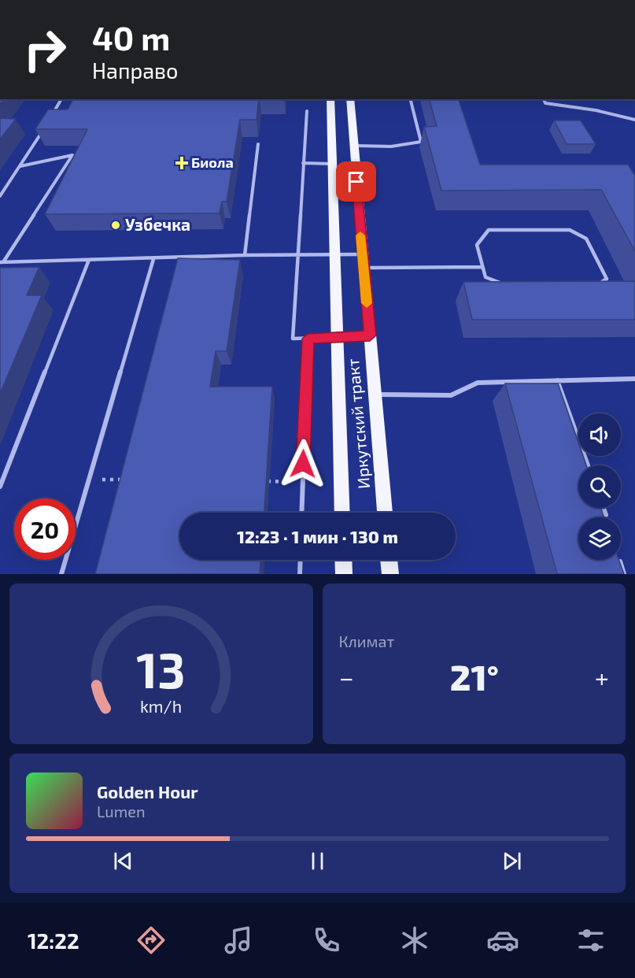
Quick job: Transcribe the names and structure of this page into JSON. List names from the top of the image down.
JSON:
{
  "streets": {
    "main road": ["Иркутский тракт"]
  },
  "places": {
    "health": ["Биола"],
    "other": ["Узбечка"]
  },
  "page": {
    "turn": ["40 m", "Направо"],
    "limit": "20",
    "trip": "12:23 · 1 мин · 130 m",
    "tile": "Климат",
    "heat": ["−", "21°", "+"],
    "song": ["Golden Hour", "Lumen"],
    "tabs": "12:22",
    "gauge": ["13", "km/h"]
  }
}
